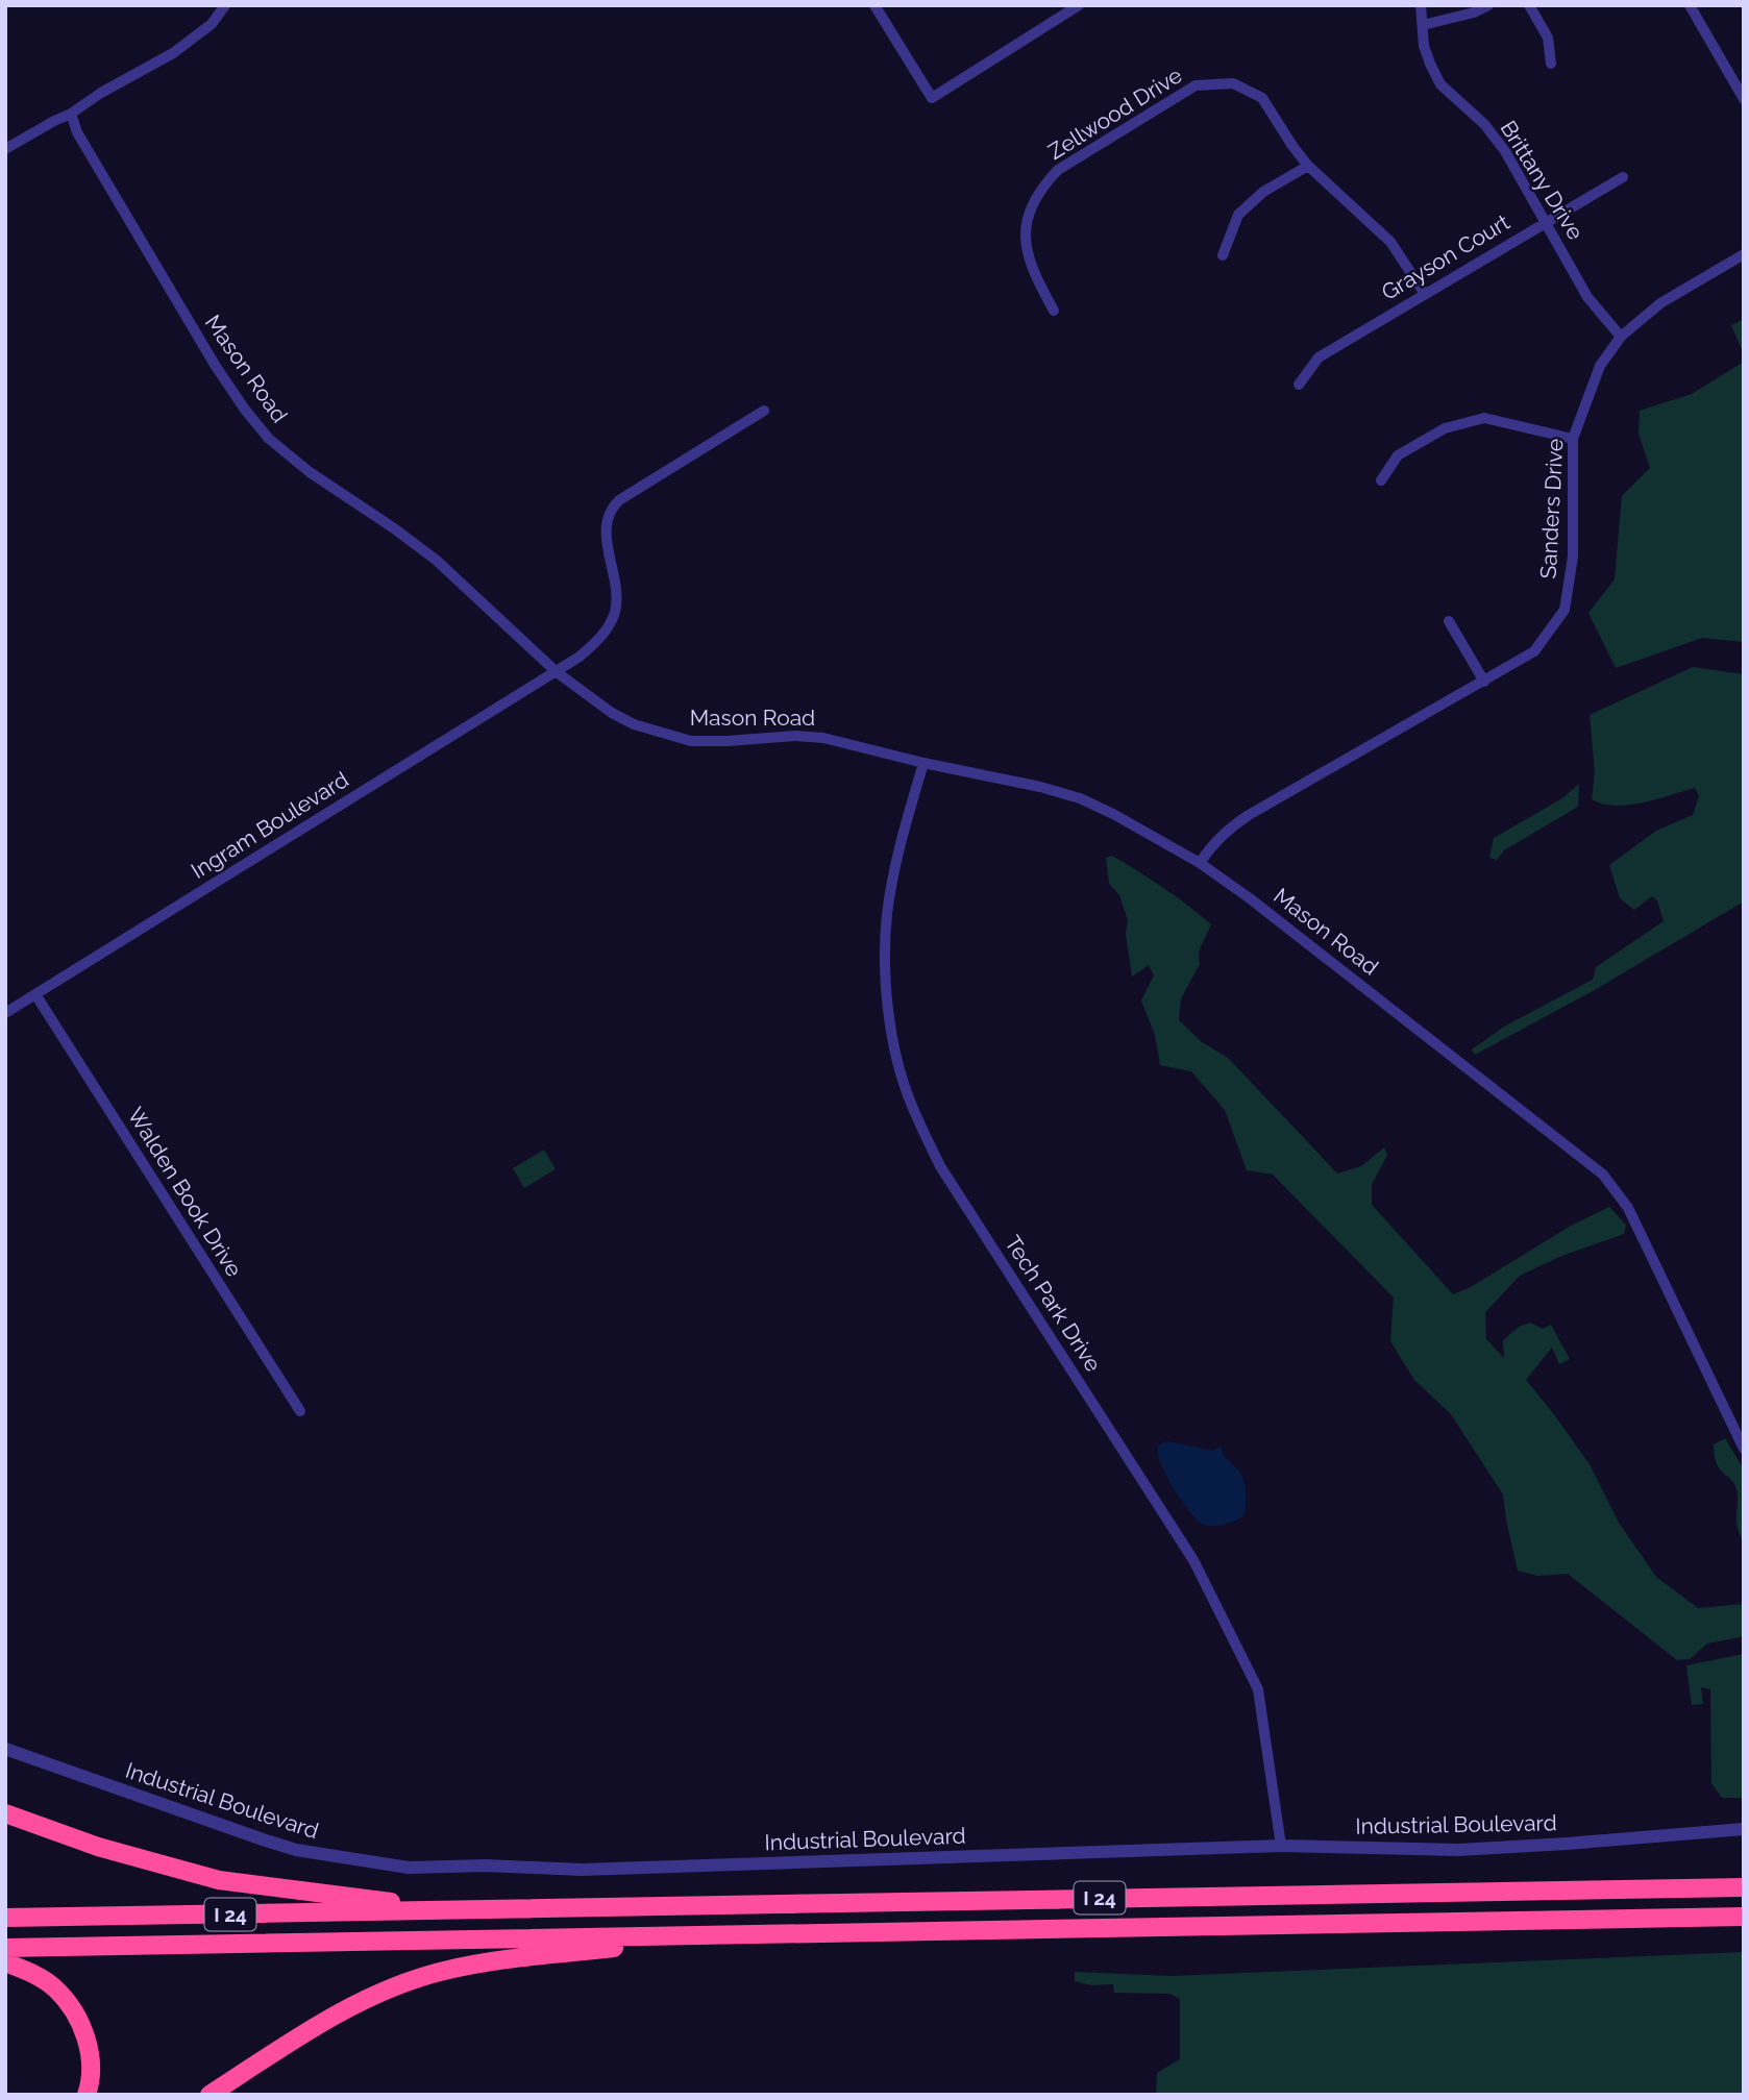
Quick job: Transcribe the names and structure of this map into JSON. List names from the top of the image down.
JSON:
{
  "streets": {
    "highway": ["I 24"],
    "street": [
      "Zellwood Drive",
      "Brittany Drive",
      "Grayson Court",
      "Mason Road",
      "Sanders Drive",
      "Ingram Boulevard",
      "Walden Book Drive",
      "Tech Park Drive",
      "Industrial Boulevard"
    ]
  },
  "crossings": [
    ["Zellwood Drive", "Grayson Court"],
    ["Brittany Drive", "Grayson Court"],
    ["Brittany Drive", "Sanders Drive"],
    ["Mason Road", "Sanders Drive"],
    ["Mason Road", "Ingram Boulevard"],
    ["Mason Road", "Tech Park Drive"],
    ["Ingram Boulevard", "Walden Book Drive"],
    ["Tech Park Drive", "Industrial Boulevard"]
  ]
}
